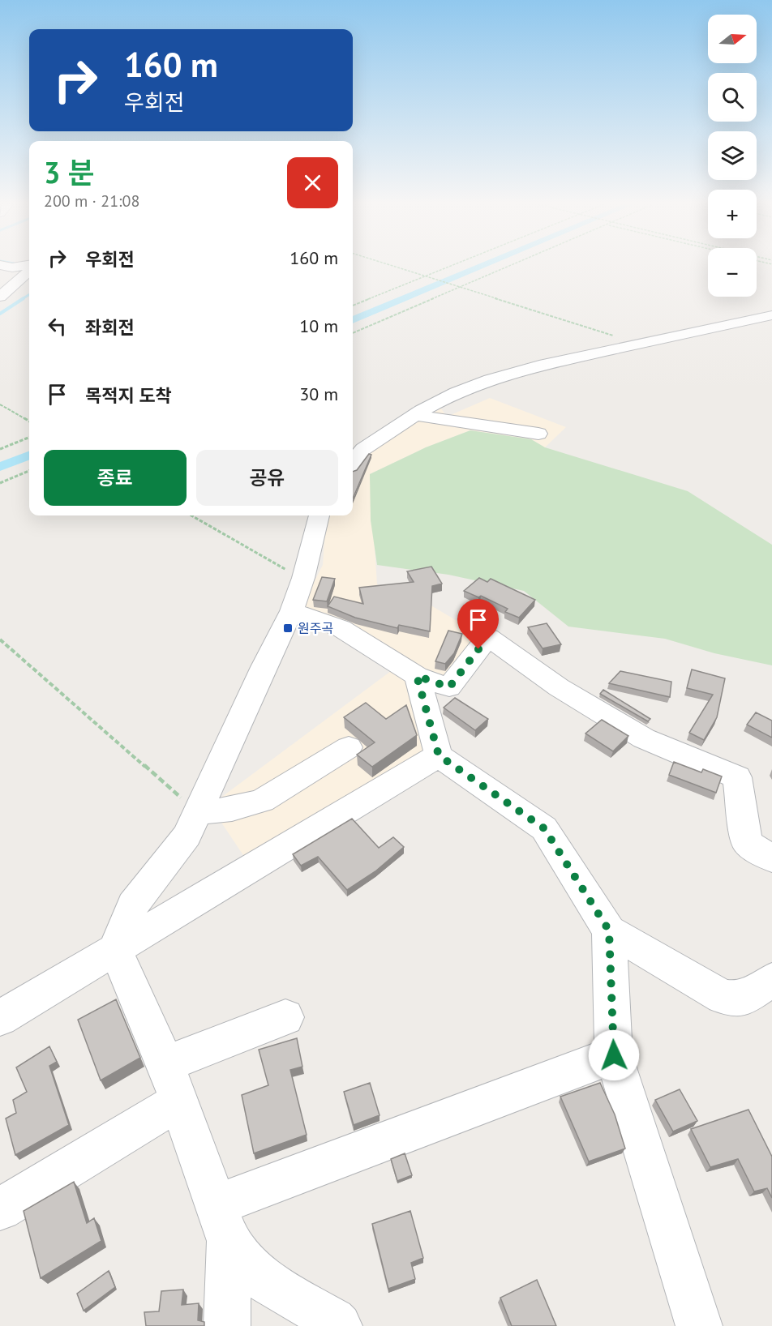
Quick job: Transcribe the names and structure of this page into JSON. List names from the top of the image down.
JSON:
{
  "places": {
    "transit": ["원주곡"]
  },
  "north": "right",
  "page": {
    "map_buttons": ["+", "−"],
    "turn": ["160 m", "우회전"],
    "heading": ["3 분", "200 m · 21:08"],
    "list": [
      {
        "name": "우회전",
        "value": "160 m"
      },
      {
        "name": "좌회전",
        "value": "10 m"
      },
      {
        "name": "목적지 도착",
        "value": "30 m"
      }
    ],
    "buttons": ["종료", "공유"]
  }
}
